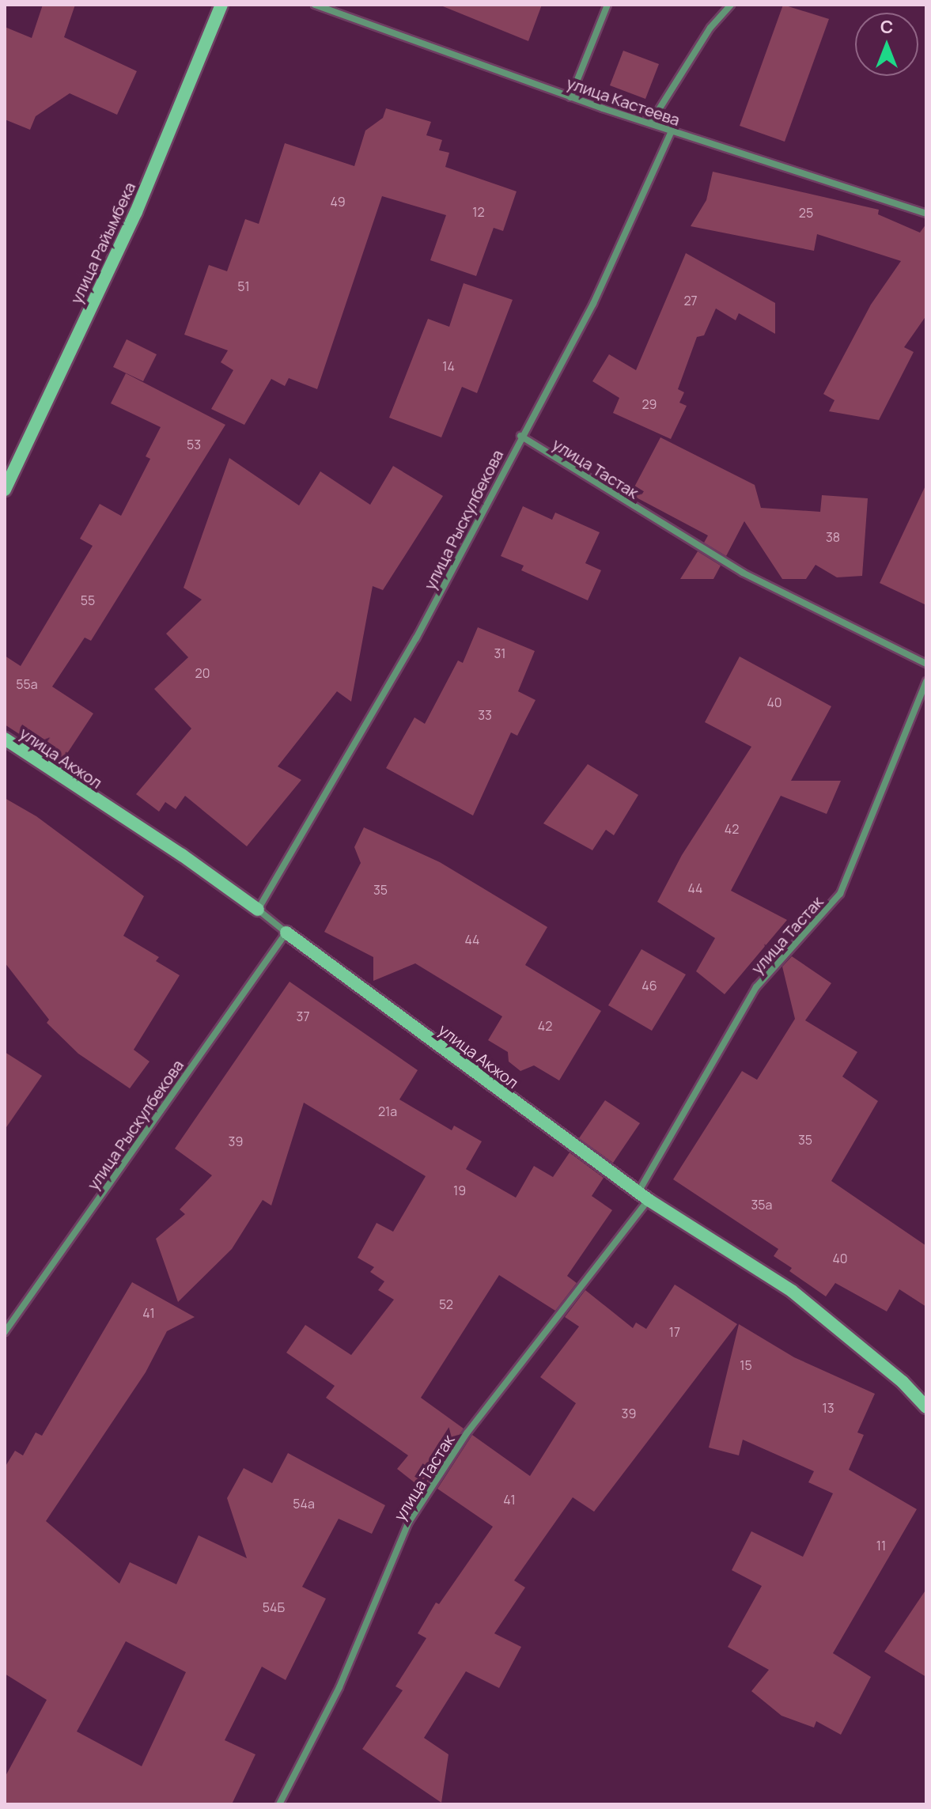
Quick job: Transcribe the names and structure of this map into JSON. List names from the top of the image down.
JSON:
{
  "streets": {
    "street": [
      "улица Кастеева",
      "улица Райымбека",
      "улица Тастак",
      "улица Рыскулбекова",
      "улица Акжол"
    ]
  },
  "crossings": [
    ["улица Кастеева", "улица Рыскулбекова"],
    ["улица Тастак", "улица Рыскулбекова"],
    ["улица Тастак", "улица Акжол"],
    ["улица Рыскулбекова", "улица Акжол"]
  ],
  "house_numbers": [
    "49",
    "12",
    "25",
    "51",
    "27",
    "14",
    "29",
    "53",
    "38",
    "55",
    "31",
    "20",
    "55а",
    "40",
    "33",
    "42",
    "44",
    "35",
    "44",
    "46",
    "37",
    "42",
    "21а",
    "35",
    "39",
    "19",
    "35а",
    "40",
    "52",
    "41",
    "17",
    "15",
    "13",
    "39",
    "41",
    "54а",
    "11",
    "54Б"
  ],
  "north": "top"
}
